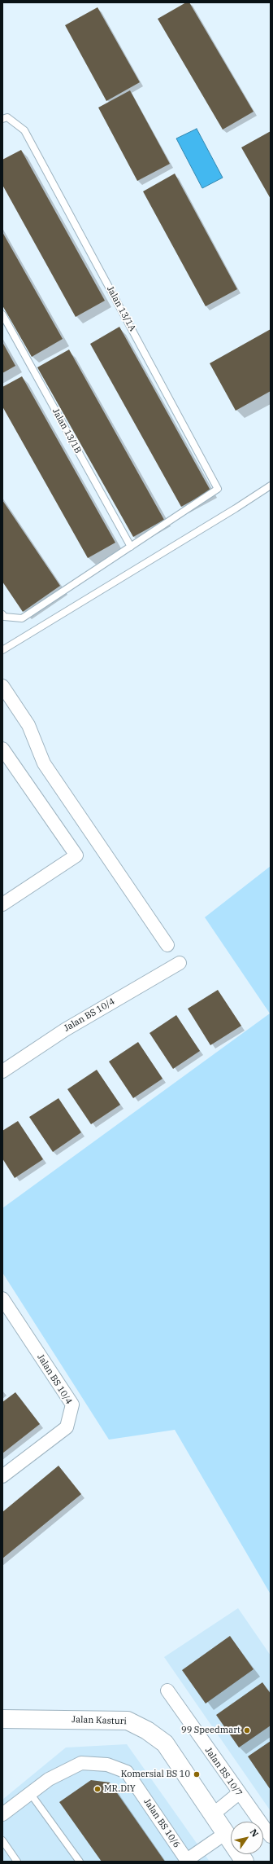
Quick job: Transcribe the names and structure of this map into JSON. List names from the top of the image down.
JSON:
{
  "streets": {
    "street": [
      "Jalan BS 10/4",
      "Jalan Kasturi",
      "Jalan BS 10/7",
      "Jalan BS 10/6"
    ],
    "lane": ["Jalan 13/1A", "Jalan 13/1B"]
  },
  "crossings": [
    ["Jalan 13/1A", "Jalan 13/1B"]
  ],
  "places": ["99 Speedmart", "Komersial BS 10", "MR.DIY"],
  "north": "top right"
}
